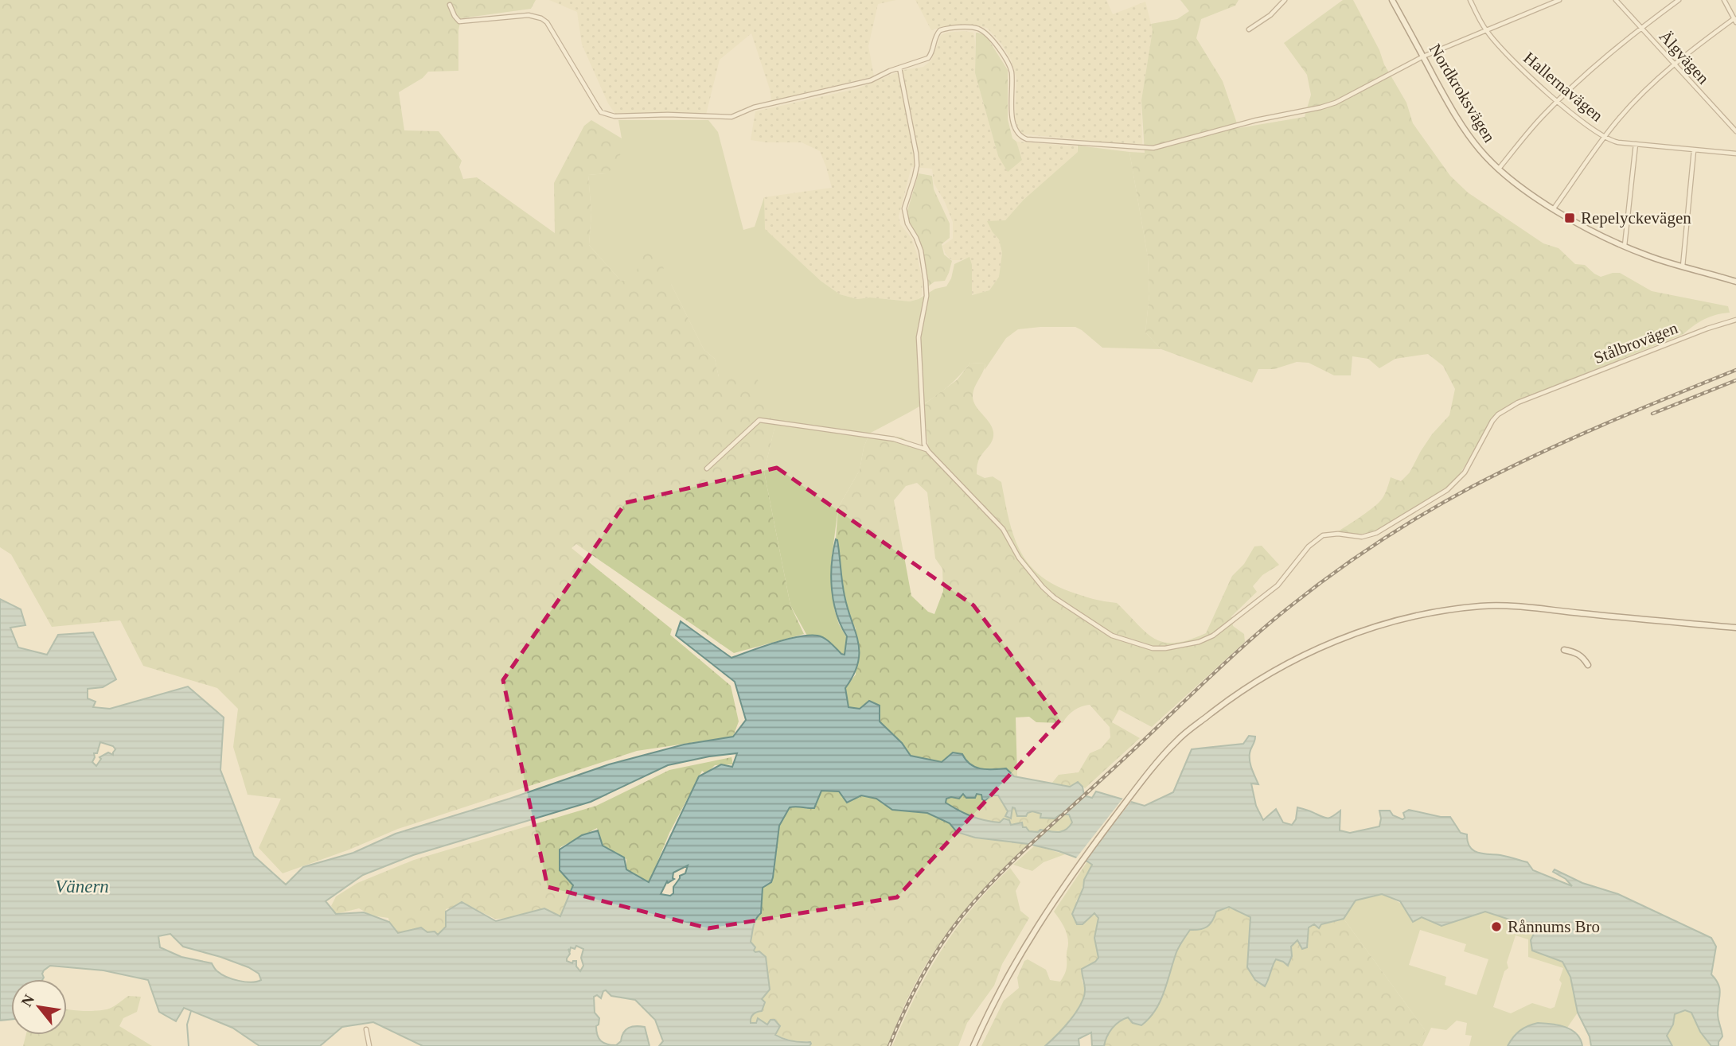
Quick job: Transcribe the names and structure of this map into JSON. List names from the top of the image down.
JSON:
{
  "streets": {
    "street": [
      "Älgvägen",
      "Hallernavägen",
      "Nordkroksvägen",
      "Stålbrovägen"
    ]
  },
  "water": ["Vänern"],
  "places": {
    "transit": ["Repelyckevägen"],
    "other": ["Rånnums Bro"]
  },
  "north": "top left"
}
